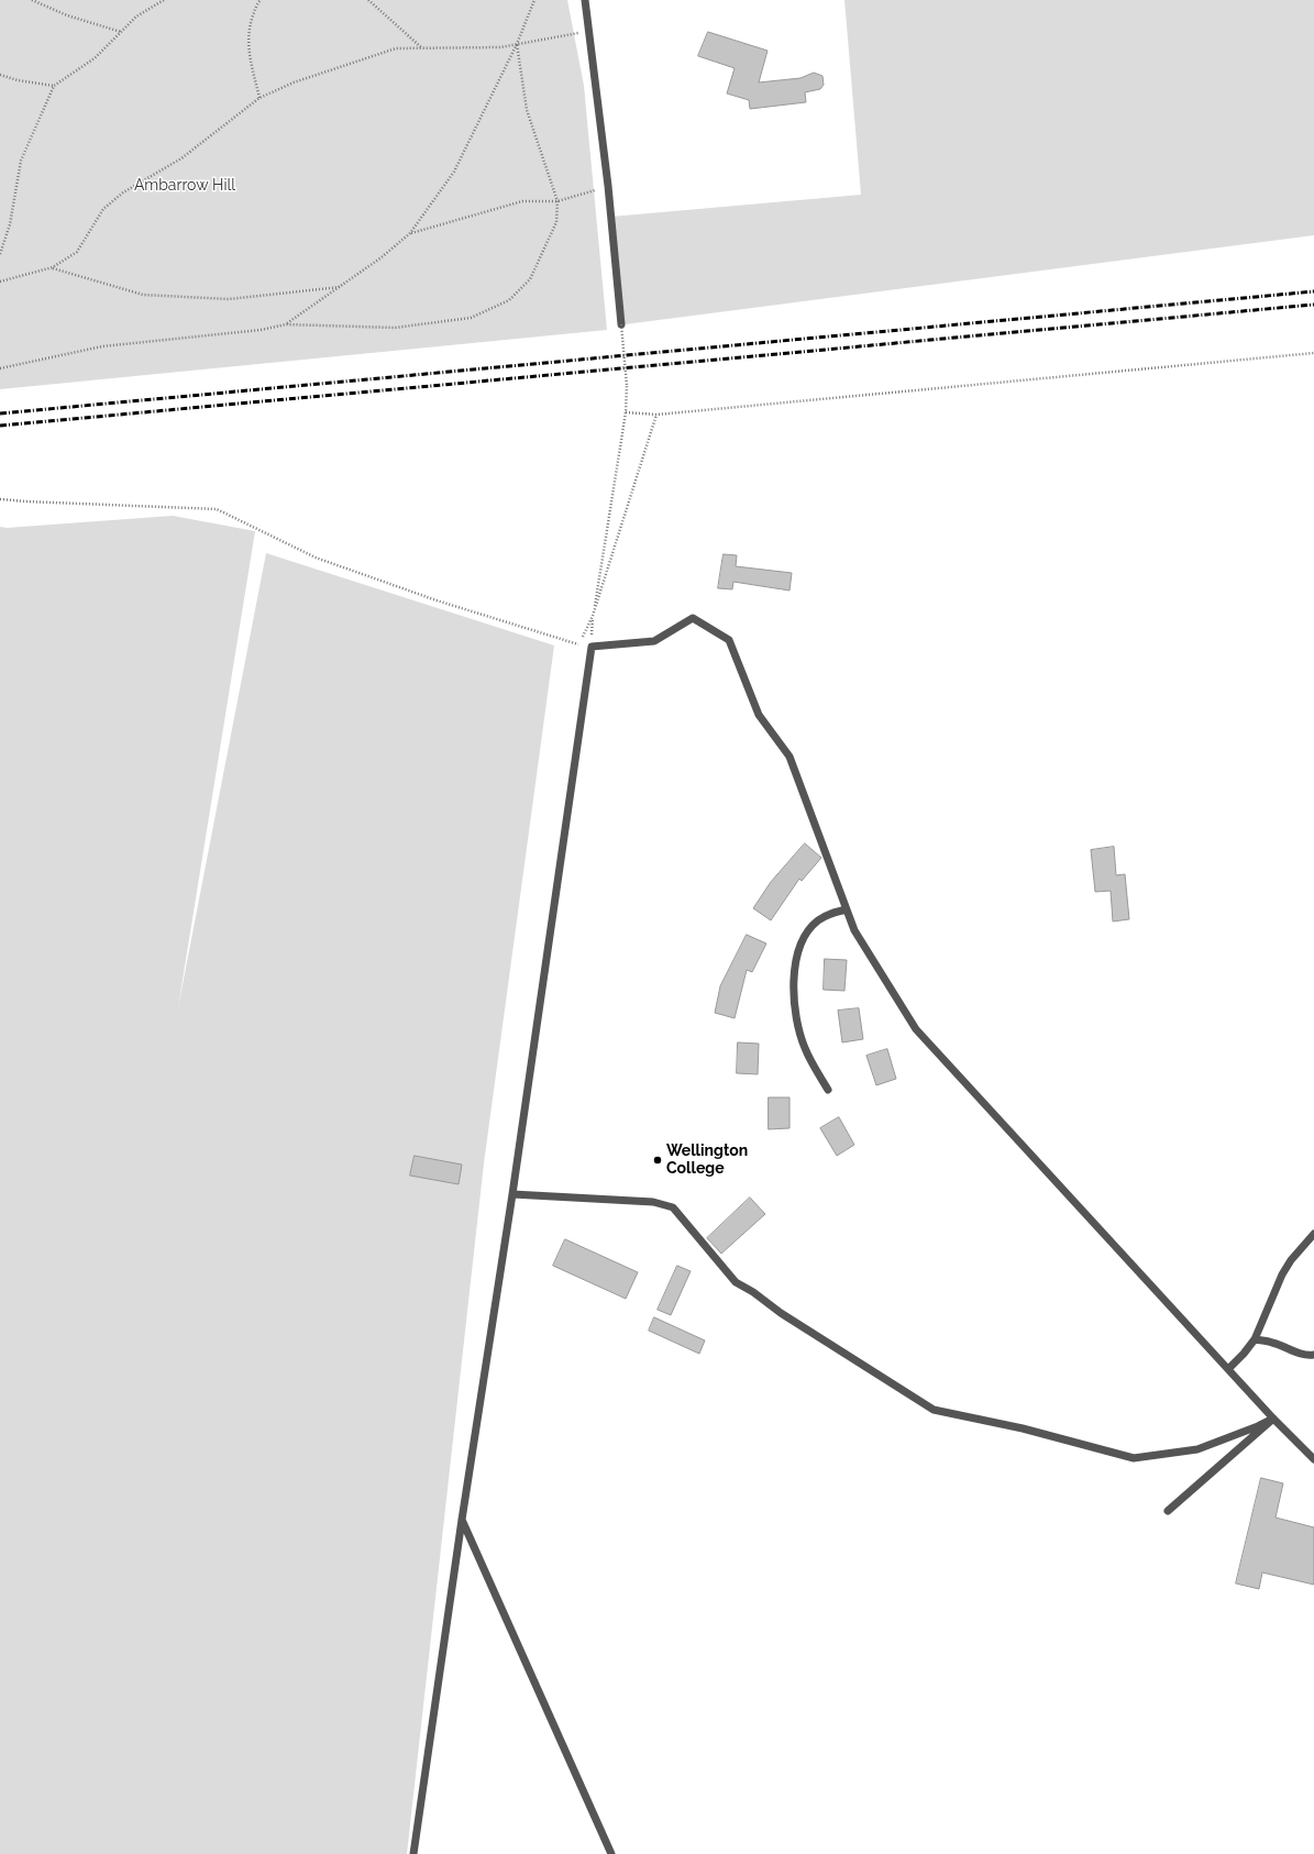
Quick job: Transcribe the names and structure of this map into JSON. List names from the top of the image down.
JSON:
{
  "parks": ["Ambarrow Hill"],
  "places": ["Wellington College"]
}
